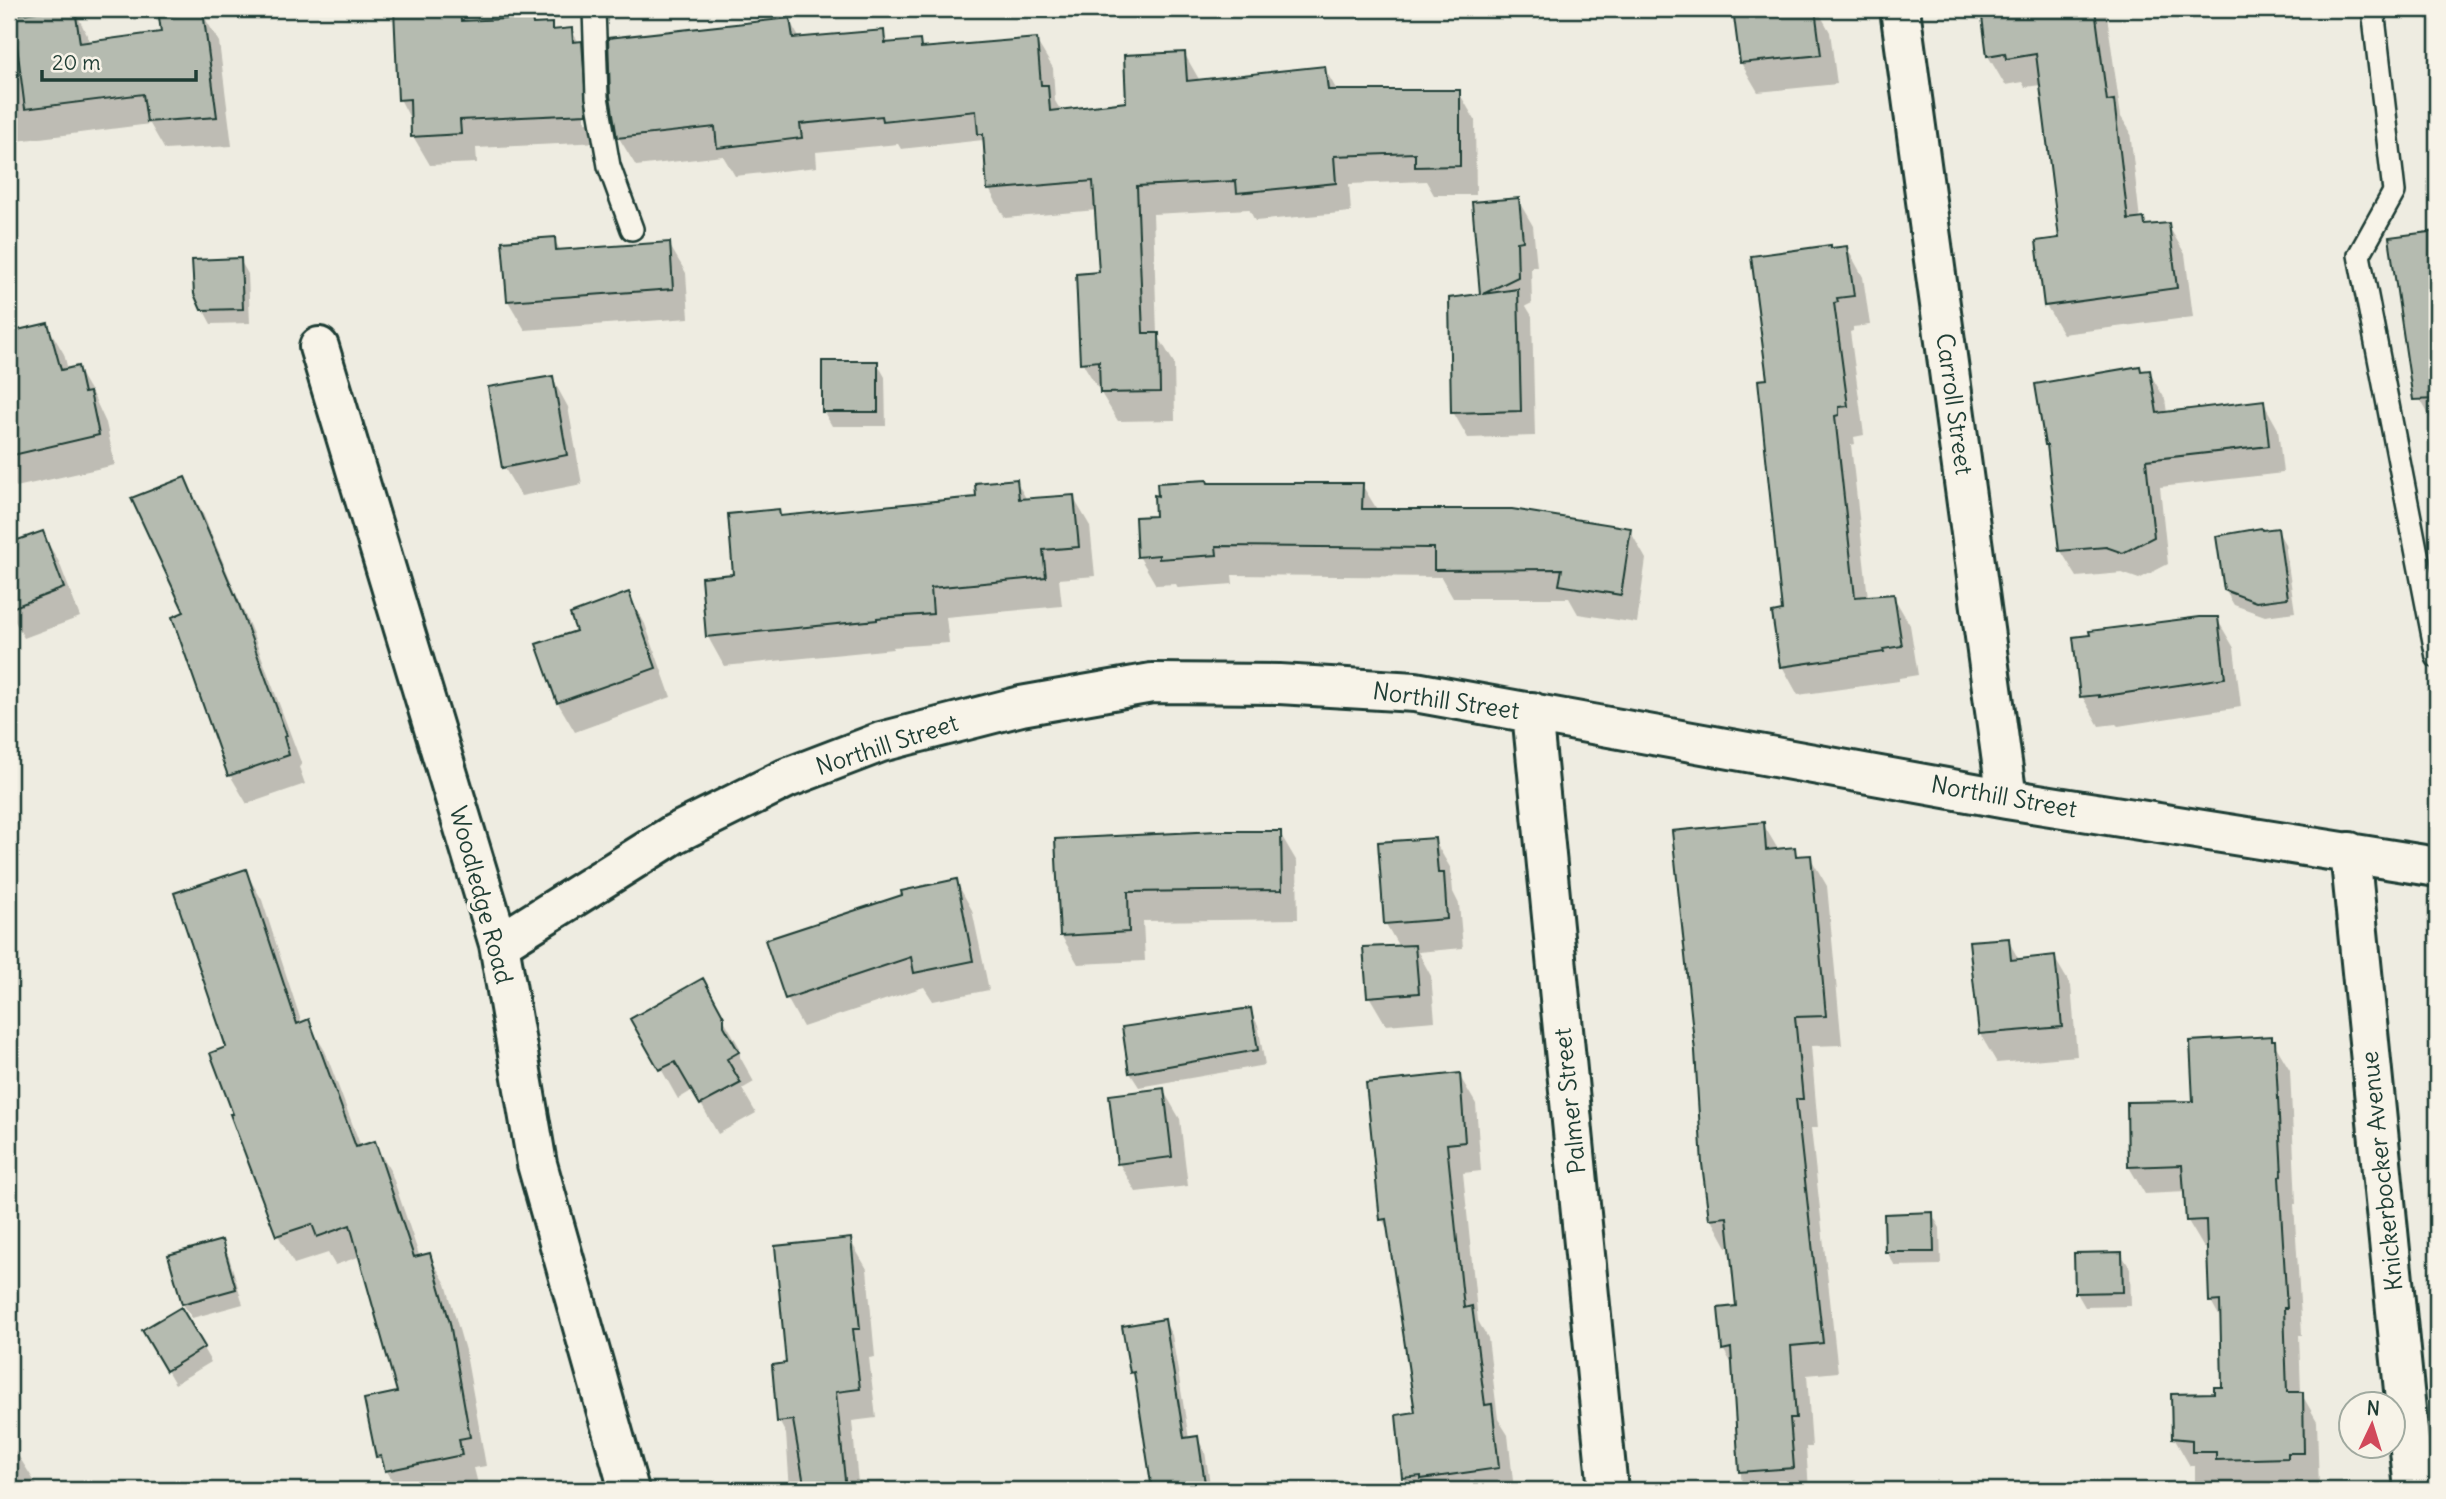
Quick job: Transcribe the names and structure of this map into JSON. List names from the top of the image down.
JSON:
{
  "streets": {
    "street": [
      "Carroll Street",
      "Northill Street",
      "Woodledge Road",
      "Palmer Street",
      "Knickerbocker Avenue"
    ]
  },
  "crossings": [
    ["Carroll Street", "Northill Street"],
    ["Northill Street", "Woodledge Road"],
    ["Northill Street", "Palmer Street"],
    ["Northill Street", "Knickerbocker Avenue"]
  ],
  "scale_bar": "20 m",
  "north": "top"
}
